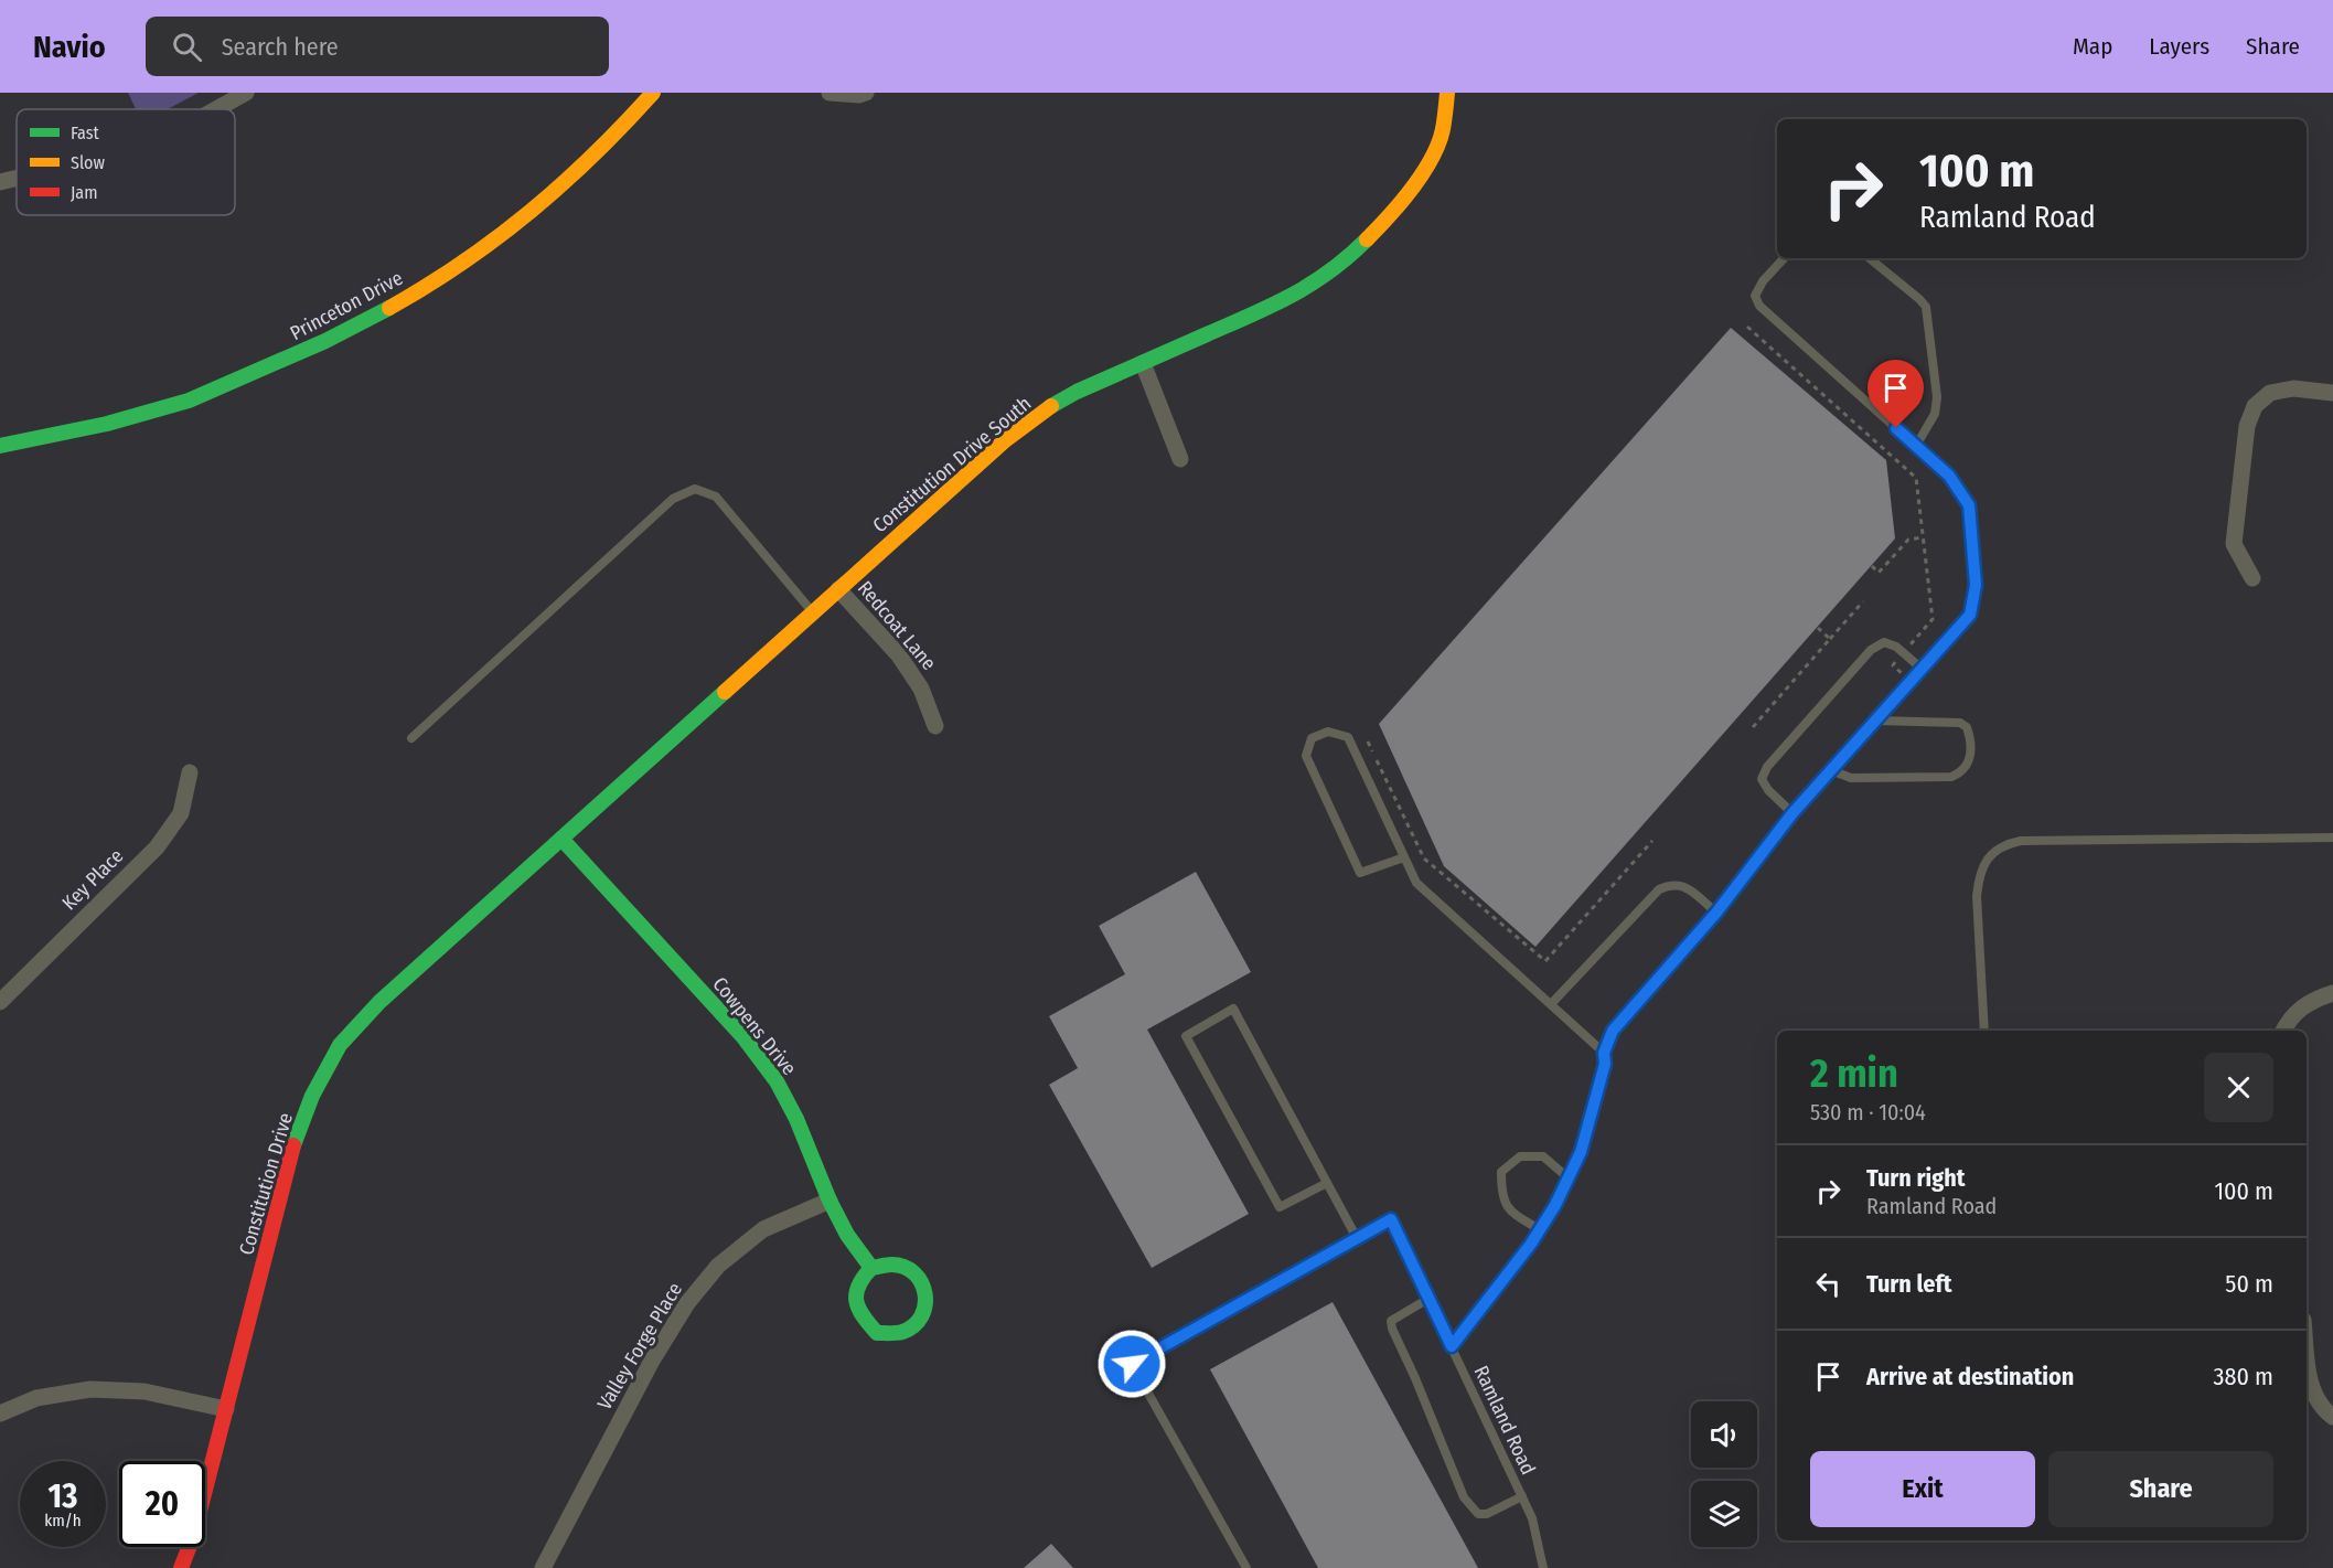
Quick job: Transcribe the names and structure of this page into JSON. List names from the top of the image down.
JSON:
{
  "streets": {
    "street": [
      "Princeton Drive",
      "Constitution Drive South",
      "Redcoat Lane",
      "Key Place",
      "Cowpens Drive",
      "Constitution Drive",
      "Valley Forge Place"
    ],
    "lane": ["Ramland Road"]
  },
  "crossings": [
    ["Constitution Drive South", "Redcoat Lane"],
    ["Constitution Drive South", "Constitution Drive"],
    ["Cowpens Drive", "Constitution Drive"],
    ["Cowpens Drive", "Valley Forge Place"]
  ],
  "legend": ["Fast", "Slow", "Jam"],
  "page": {
    "header": "Navio",
    "search": "Search here",
    "nav": ["Map", "Layers", "Share"],
    "turn": ["100 m", "Ramland Road"],
    "heading": ["2 min", "530 m · 10:04"],
    "list": [
      {
        "name": "Turn right",
        "note": "Ramland Road",
        "value": "100 m"
      },
      {
        "name": "Turn left",
        "value": "50 m"
      },
      {
        "name": "Arrive at destination",
        "value": "380 m"
      }
    ],
    "buttons": ["Exit", "Share"],
    "speed": "13 km/h",
    "limit": "20"
  }
}
